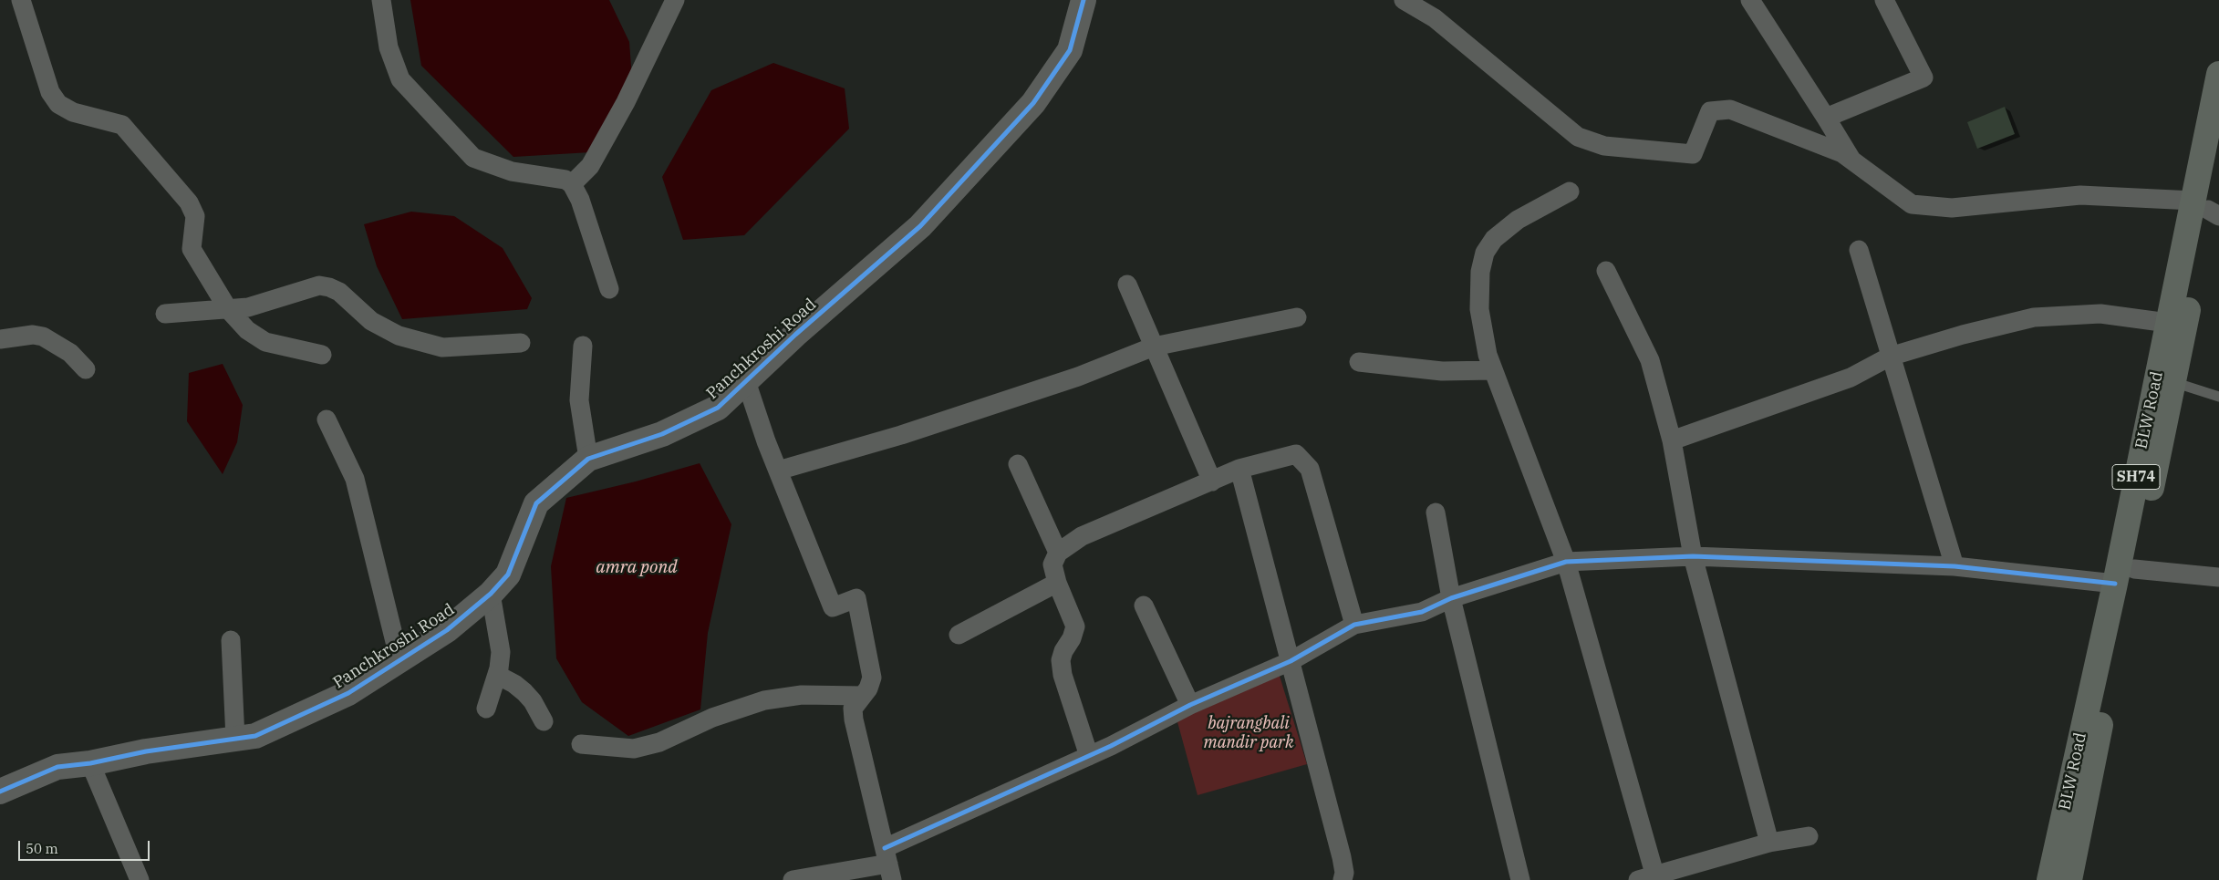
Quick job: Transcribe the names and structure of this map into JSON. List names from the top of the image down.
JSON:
{
  "streets": {
    "main road": ["BLW Road", "SH74"],
    "street": ["Panchkroshi Road"]
  },
  "crossings": [
    ["BLW Road", "SH74"]
  ],
  "water": ["amra pond"],
  "parks": ["bajrangbali mandir park"],
  "scale_bar": "50 m"
}
